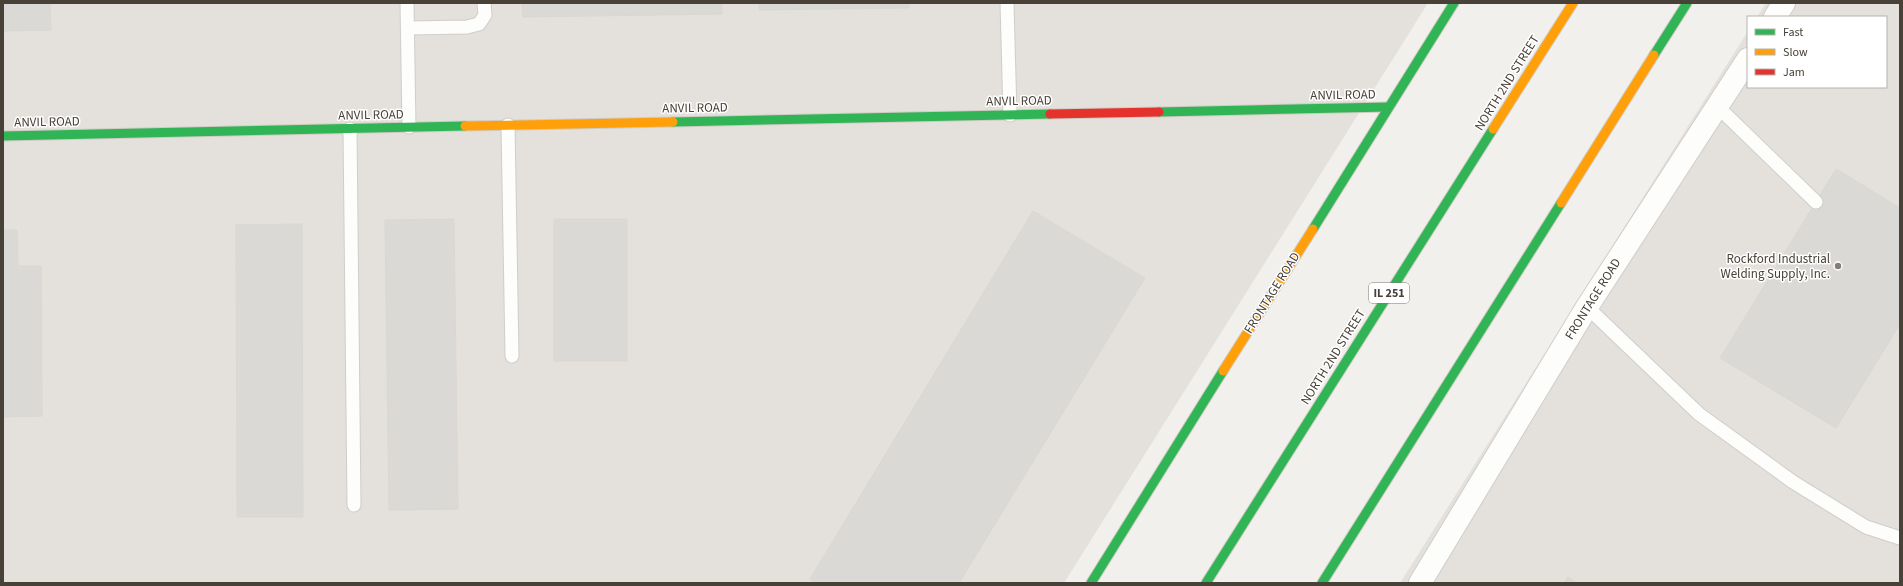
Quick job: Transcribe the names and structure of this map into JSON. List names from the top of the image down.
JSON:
{
  "streets": {
    "street": [
      "NORTH 2ND STREET",
      "ANVIL ROAD",
      "FRONTAGE ROAD",
      "IL 251"
    ]
  },
  "crossings": [
    ["ANVIL ROAD", "FRONTAGE ROAD"]
  ],
  "places": ["Rockford Industrial Welding Supply, Inc."],
  "legend": ["Fast", "Slow", "Jam"]
}
